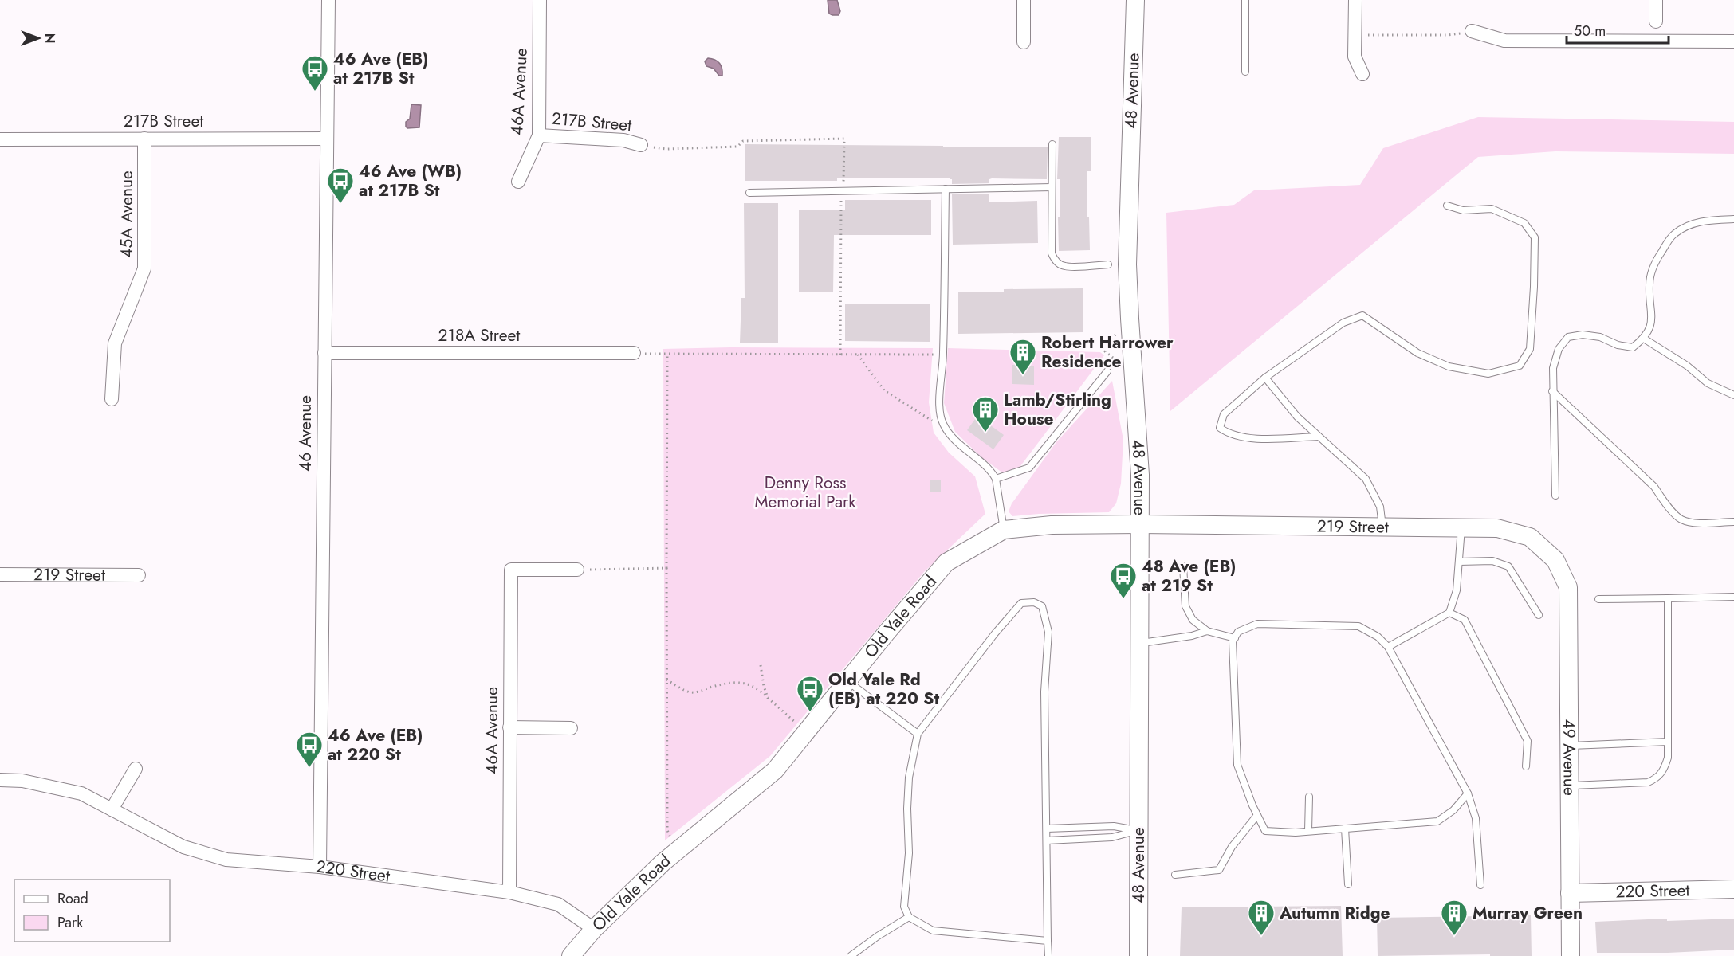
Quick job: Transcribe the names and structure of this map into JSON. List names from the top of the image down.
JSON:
{
  "streets": {
    "street": [
      "48 Avenue",
      "46A Avenue",
      "217B Street",
      "45A Avenue",
      "218A Street",
      "46 Avenue",
      "219 Street",
      "Old Yale Road",
      "49 Avenue",
      "220 Street"
    ]
  },
  "crossings": [
    ["48 Avenue", "219 Street"],
    ["48 Avenue", "Old Yale Road"],
    ["46A Avenue", "217B Street"],
    ["46A Avenue", "220 Street"],
    ["217B Street", "45A Avenue"],
    ["217B Street", "46 Avenue"],
    ["218A Street", "46 Avenue"],
    ["46 Avenue", "220 Street"],
    ["219 Street", "Old Yale Road"],
    ["219 Street", "49 Avenue"],
    ["Old Yale Road", "220 Street"],
    ["49 Avenue", "220 Street"]
  ],
  "parks": ["Denny Ross Memorial Park"],
  "places": {
    "bus stop": [
      "46 Ave (EB) at 217B St",
      "46 Ave (WB) at 217B St",
      "48 Ave (EB) at 219 St",
      "Old Yale Rd (EB) at 220 St",
      "46 Ave (EB) at 220 St"
    ],
    "building": [
      "Robert Harrower Residence",
      "Lamb/Stirling House",
      "Autumn Ridge",
      "Murray Green"
    ]
  },
  "legend": ["Road", "Park"],
  "scale_bar": "50 m",
  "north": "right"
}
